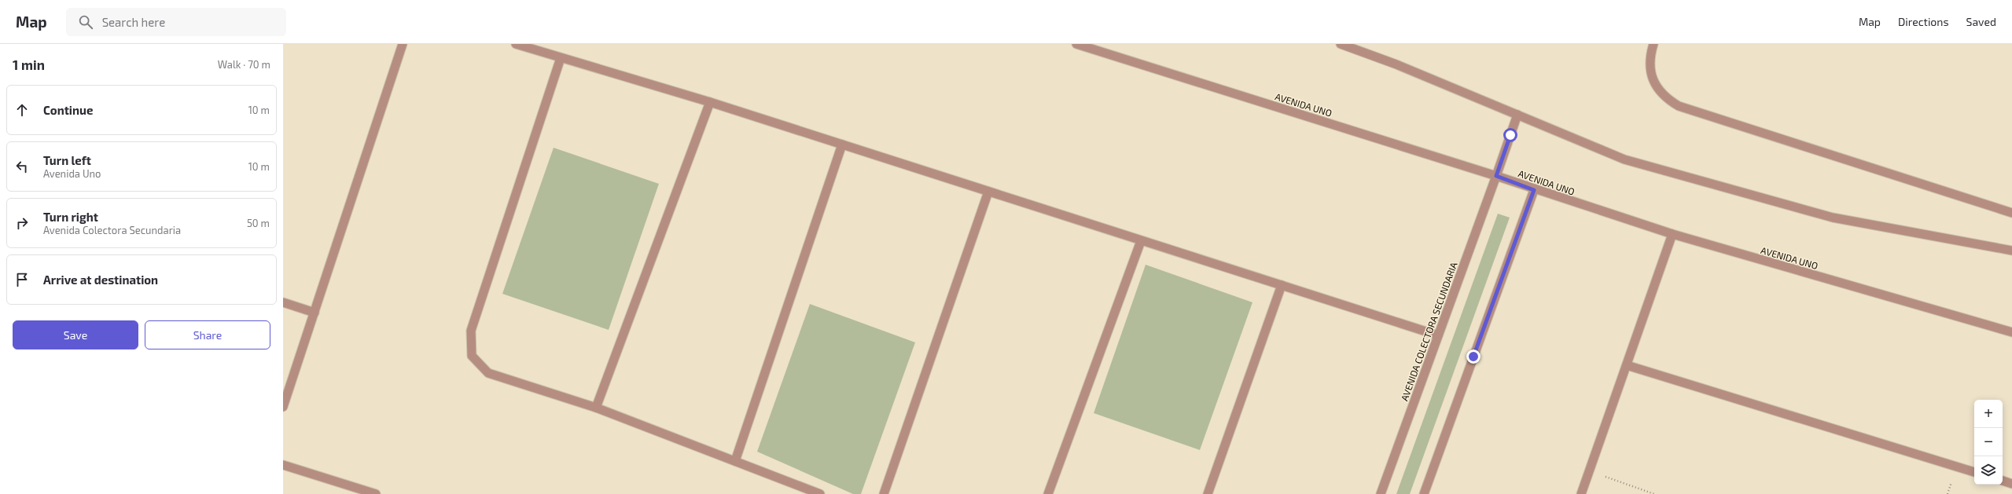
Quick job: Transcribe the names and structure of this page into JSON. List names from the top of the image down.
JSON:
{
  "streets": {
    "street": ["AVENIDA UNO", "AVENIDA COLECTORA SECUNDARIA"]
  },
  "crossings": [
    ["AVENIDA UNO", "AVENIDA COLECTORA SECUNDARIA"]
  ],
  "page": {
    "header": "Map",
    "search": "Search here",
    "nav": ["Map", "Directions", "Saved"],
    "heading": ["1 min", "Walk · 70 m"],
    "list": [
      ["Continue", "10 m"],
      ["Turn left", "Avenida Uno", "10 m"],
      ["Turn right", "Avenida Colectora Secundaria", "50 m"],
      "Arrive at destination"
    ],
    "buttons": ["Save", "Share"],
    "map_buttons": ["+", "−"]
  }
}
